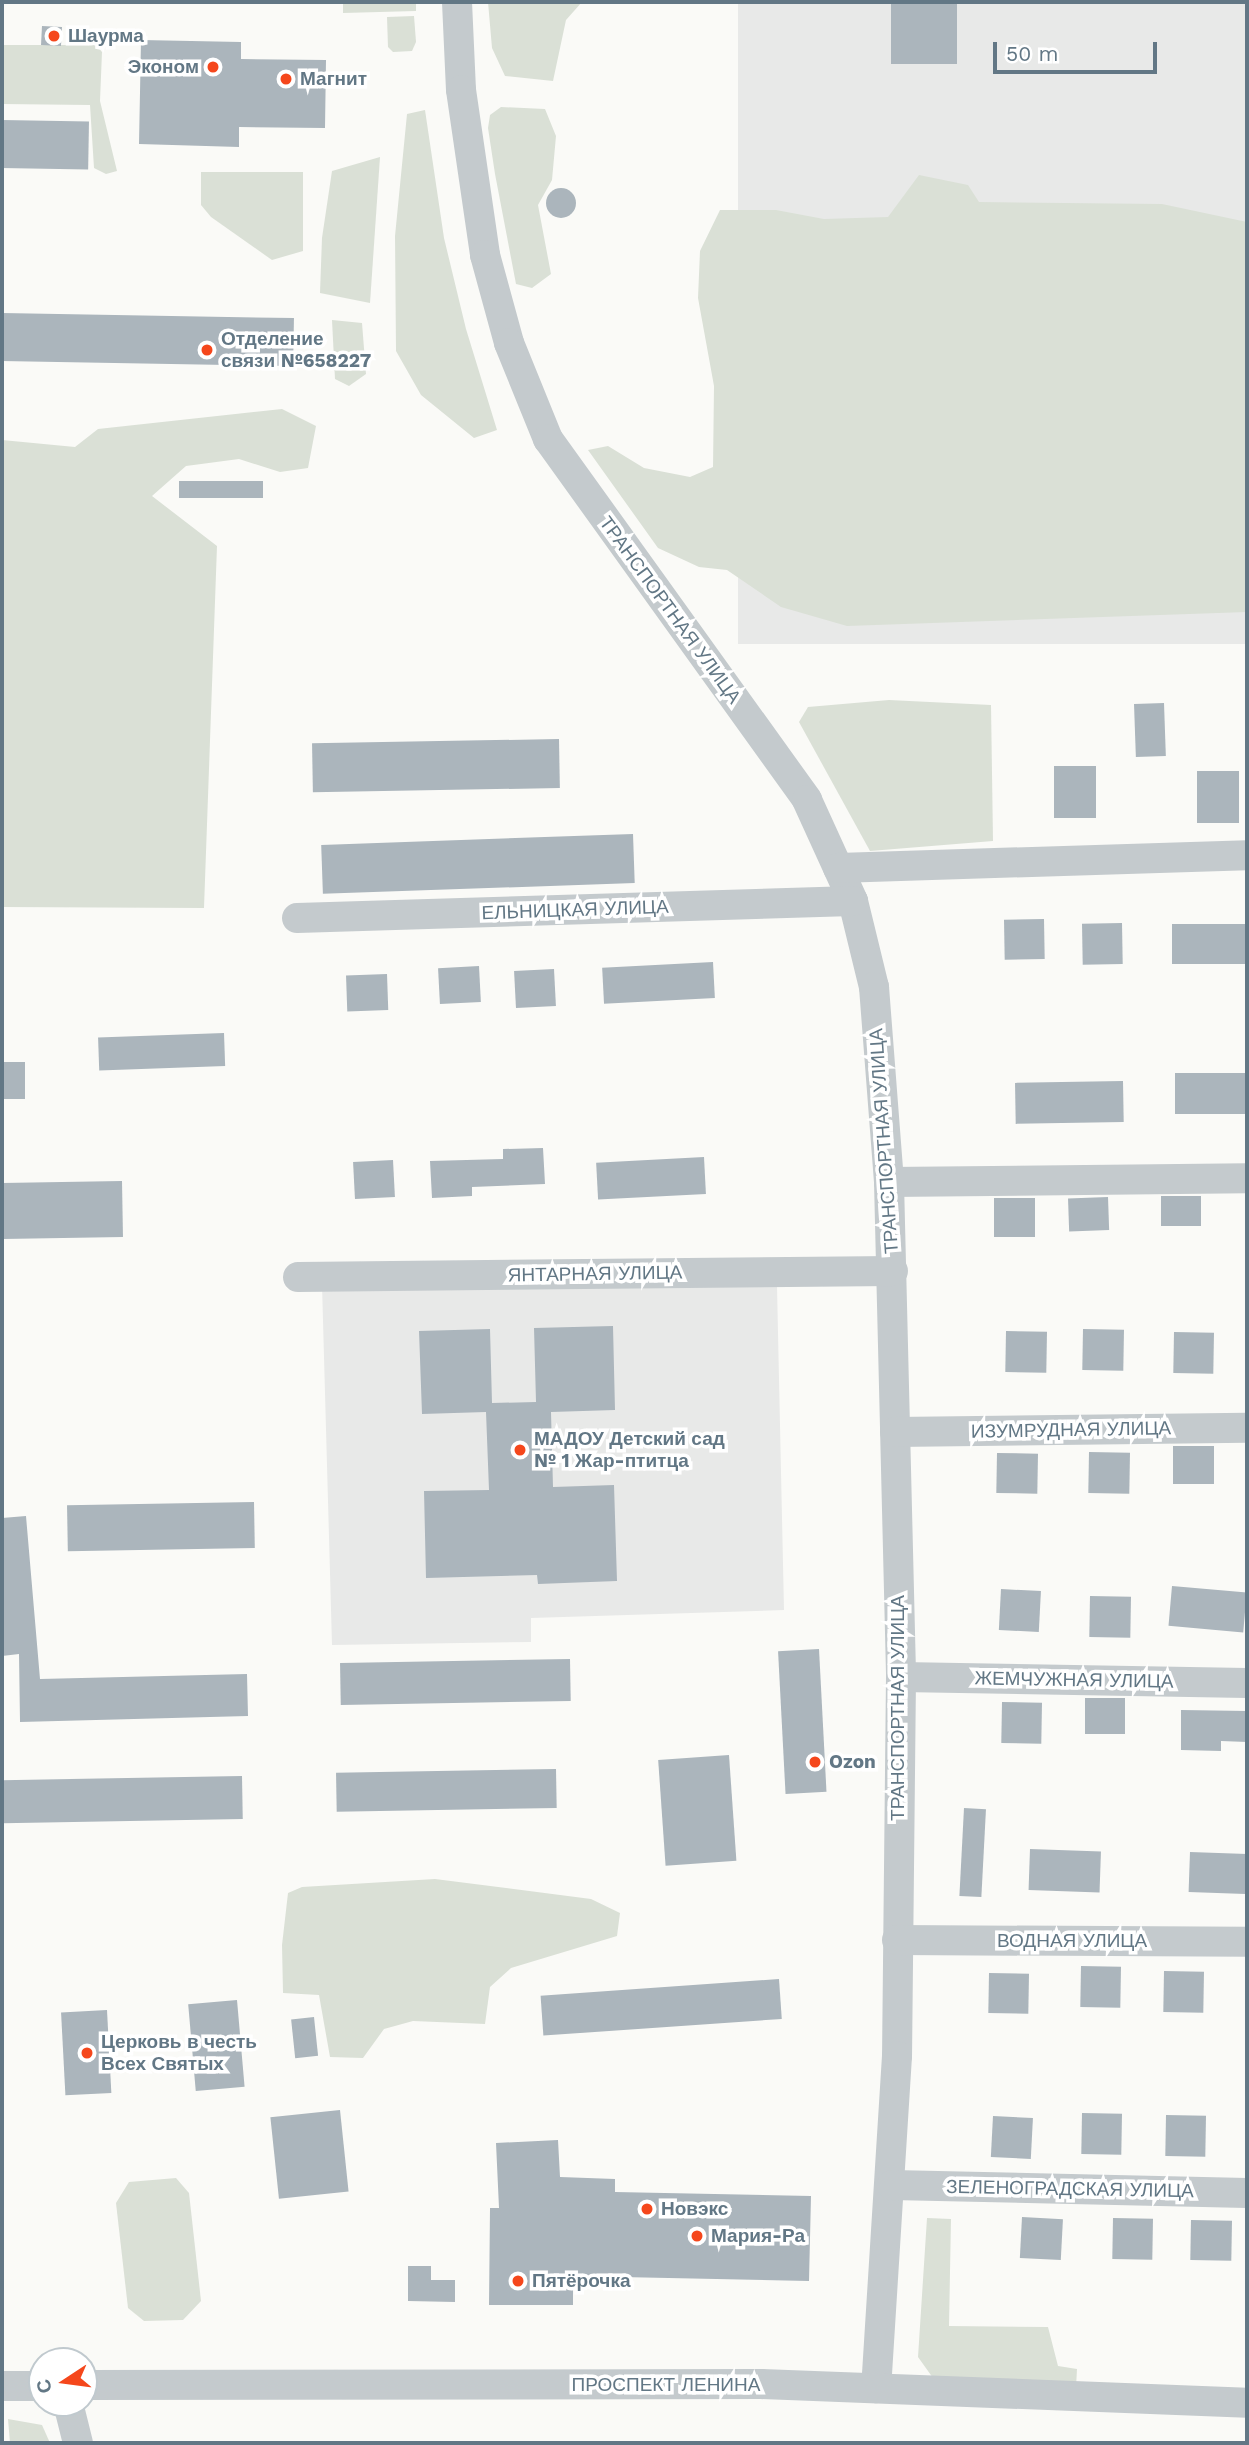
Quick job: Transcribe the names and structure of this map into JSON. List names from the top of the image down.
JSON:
{
  "streets": {
    "street": [
      "ТРАНСПОРТНАЯ УЛИЦА",
      "ЕЛЬНИЦКАЯ УЛИЦА",
      "ЯНТАРНАЯ УЛИЦА",
      "ИЗУМРУДНАЯ УЛИЦА",
      "ЖЕМЧУЖНАЯ УЛИЦА",
      "ВОДНАЯ УЛИЦА",
      "ЗЕЛЕНОГРАДСКАЯ УЛИЦА",
      "ПРОСПЕКТ ЛЕНИНА"
    ]
  },
  "crossings": [
    ["ТРАНСПОРТНАЯ УЛИЦА", "ЕЛЬНИЦКАЯ УЛИЦА"],
    ["ТРАНСПОРТНАЯ УЛИЦА", "ЯНТАРНАЯ УЛИЦА"],
    ["ТРАНСПОРТНАЯ УЛИЦА", "ИЗУМРУДНАЯ УЛИЦА"],
    ["ТРАНСПОРТНАЯ УЛИЦА", "ЖЕМЧУЖНАЯ УЛИЦА"],
    ["ТРАНСПОРТНАЯ УЛИЦА", "ВОДНАЯ УЛИЦА"],
    ["ТРАНСПОРТНАЯ УЛИЦА", "ЗЕЛЕНОГРАДСКАЯ УЛИЦА"],
    ["ТРАНСПОРТНАЯ УЛИЦА", "ПРОСПЕКТ ЛЕНИНА"]
  ],
  "places": [
    "Шаурма",
    "Эконом",
    "Магнит",
    "Отделение связи №658227",
    "МАДОУ Детский сад № 1 Жар-птитца",
    "Ozon",
    "Церковь в честь Всех Святых",
    "Новэкс",
    "Мария-Ра",
    "Пятёрочка"
  ],
  "scale_bar": "50 m",
  "north": "left"
}
